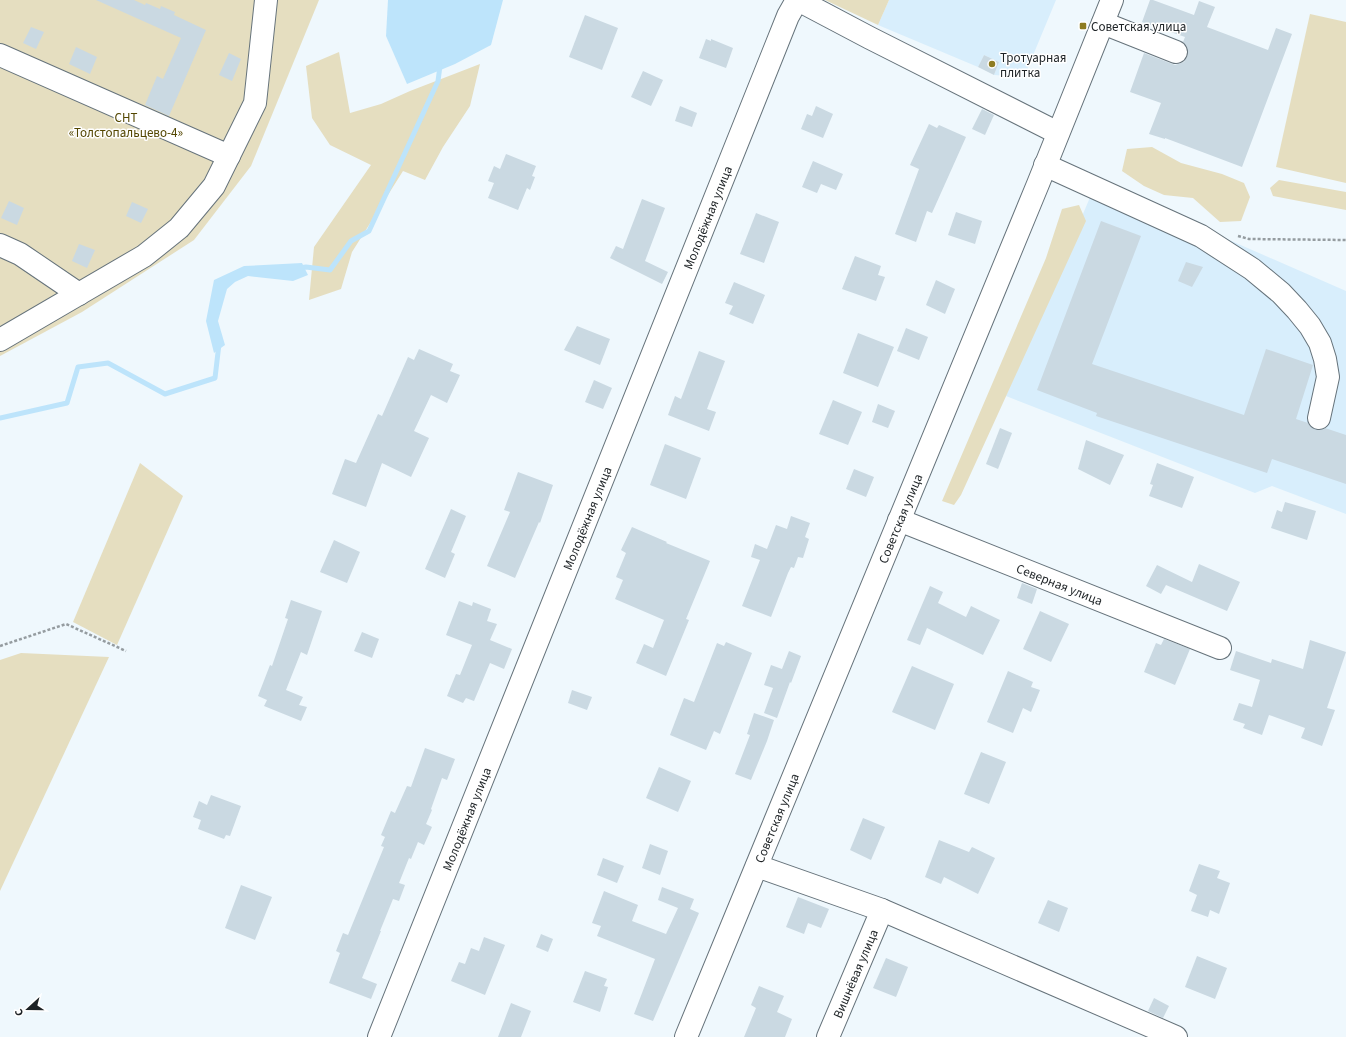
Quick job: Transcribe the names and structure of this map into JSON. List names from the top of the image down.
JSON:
{
  "streets": {
    "street": [
      "Молодёжная улица",
      "Советская улица",
      "Северная улица",
      "Вишнёвая улица"
    ]
  },
  "crossings": [
    ["Советская улица", "Северная улица"]
  ],
  "parks": ["СНТ «Толстопальцево-4»"],
  "places": {
    "transit": ["Советская улица"],
    "other": ["Тротуарная плитка"]
  },
  "north": "left"
}
